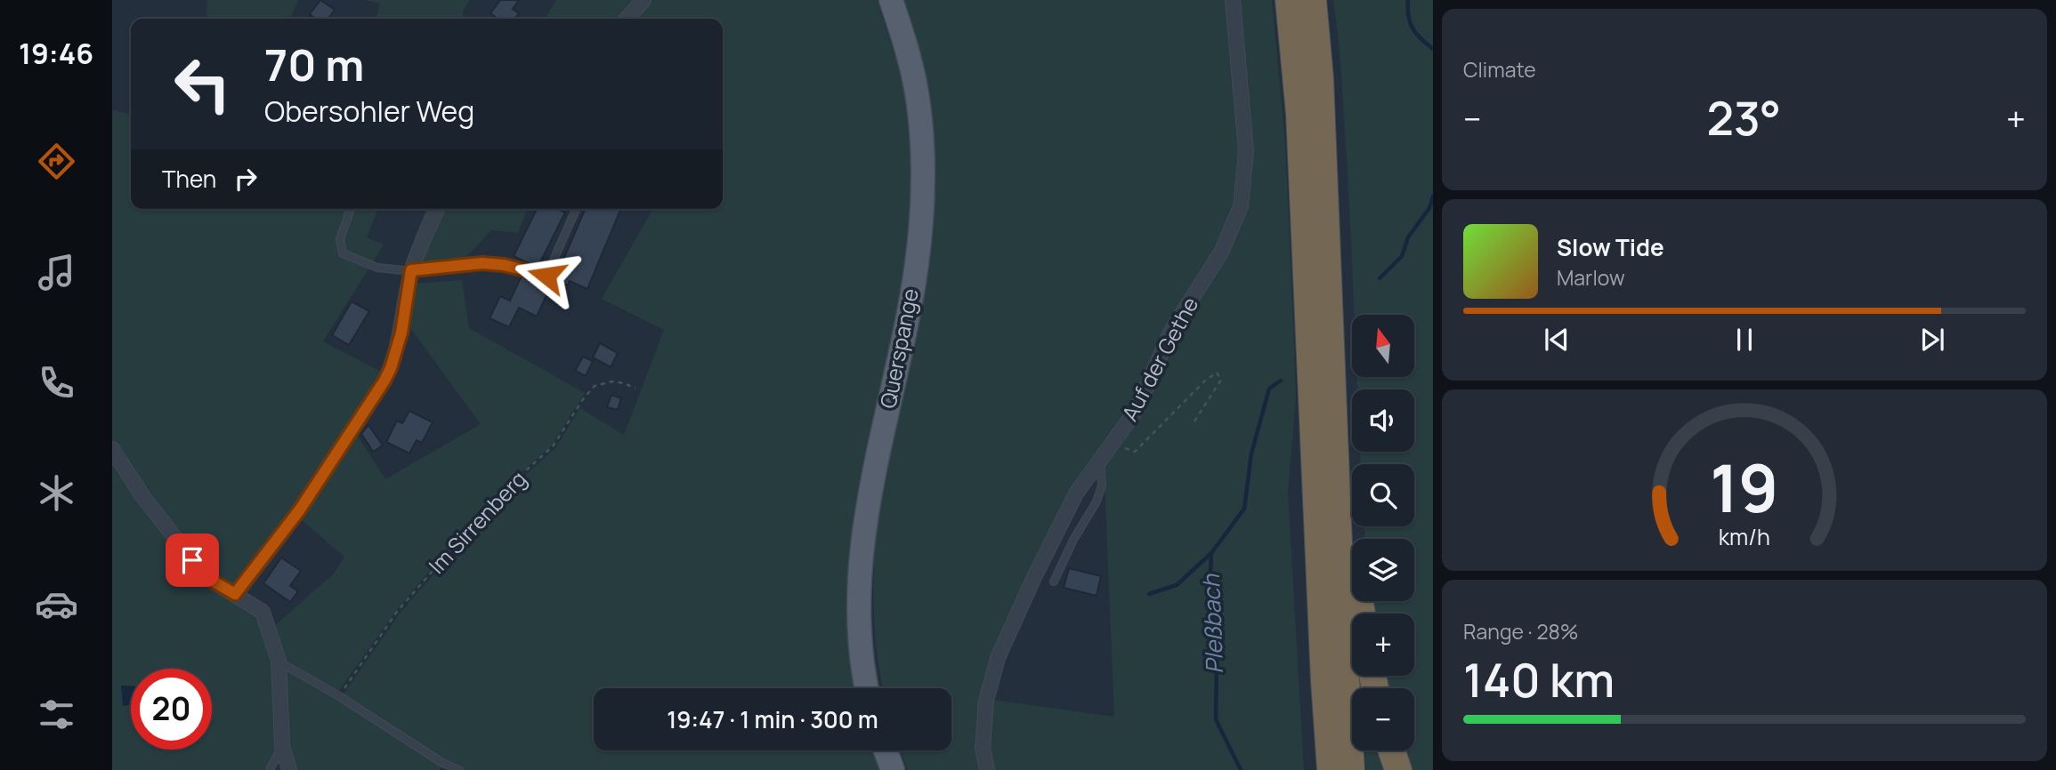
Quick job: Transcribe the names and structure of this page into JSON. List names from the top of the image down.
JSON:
{
  "streets": {
    "main road": ["Querspange"],
    "street": ["Auf der Gethe"],
    "path": ["Im Sirrenberg"]
  },
  "water": ["Pleßbach"],
  "north": "top",
  "page": {
    "tabs": "19:46",
    "tile": [
      "Climate",
      ["Range · 28%", "140 km"]
    ],
    "turn": ["70 m", "Obersohler Weg"],
    "heat": ["−", "23°", "+"],
    "then": "Then",
    "song": ["Slow Tide", "Marlow"],
    "map_buttons": ["+", "−"],
    "limit": "20",
    "trip": "19:47 · 1 min · 300 m",
    "gauge": ["19", "km/h"]
  }
}
